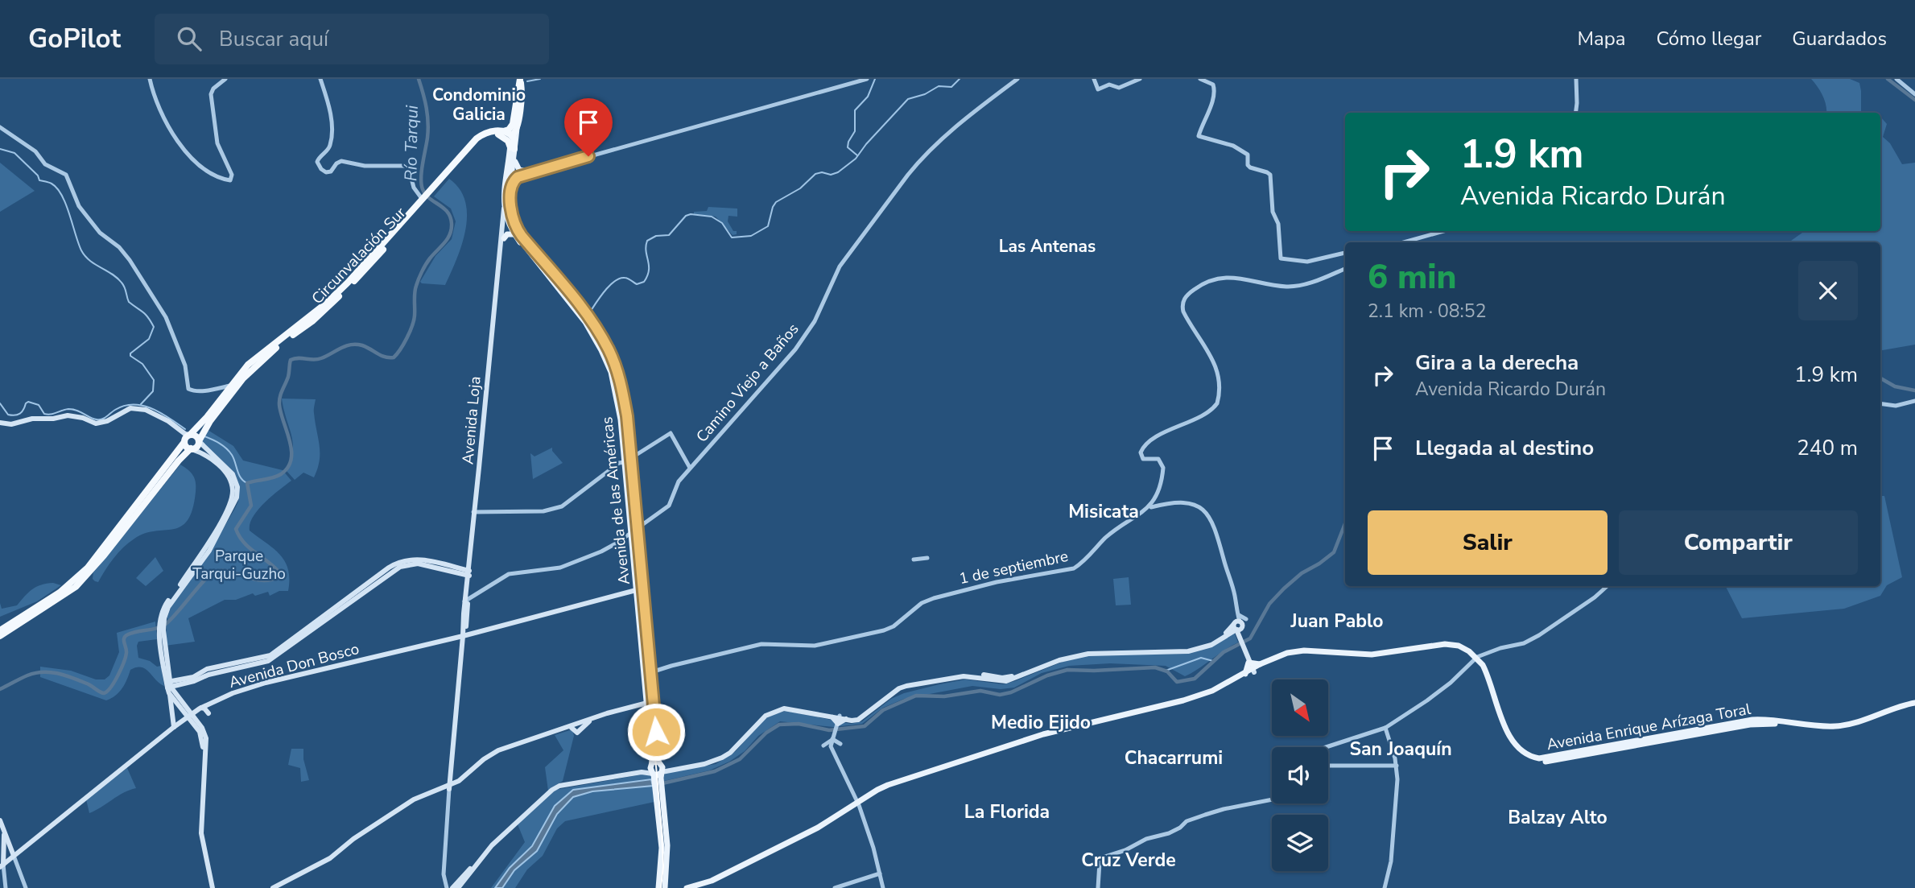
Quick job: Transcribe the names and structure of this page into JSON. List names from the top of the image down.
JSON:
{
  "streets": {
    "highway": ["Circunvalación Sur", "Avenida de las Américas"],
    "main road": ["Avenida Loja", "Avenida Don Bosco", "Avenida Enrique Arízaga Toral"],
    "street": ["Camino Viejo a Baños", "1 de septiembre"]
  },
  "crossings": [
    ["Circunvalación Sur", "Avenida de las Américas"],
    ["Camino Viejo a Baños", "Avenida Loja"],
    ["Camino Viejo a Baños", "Avenida de las Américas"],
    ["Avenida Loja", "Avenida de las Américas"],
    ["Avenida Loja", "Avenida Don Bosco"],
    ["Avenida de las Américas", "1 de septiembre"],
    ["Avenida de las Américas", "Avenida Don Bosco"]
  ],
  "districts": [
    "Condominio Galicia",
    "Las Antenas",
    "Misicata",
    "Juan Pablo",
    "Medio Ejido",
    "San Joaquín",
    "Chacarrumi",
    "La Florida",
    "Balzay Alto",
    "Cruz Verde"
  ],
  "water": ["Río Tarqui"],
  "parks": ["Parque Tarqui-Guzho"],
  "north": "bottom right",
  "page": {
    "header": "GoPilot",
    "search": "Buscar aquí",
    "nav": ["Mapa", "Cómo llegar", "Guardados"],
    "turn": ["1.9 km", "Avenida Ricardo Durán"],
    "heading": ["6 min", "2.1 km · 08:52"],
    "list": [
      {
        "name": "Gira a la derecha",
        "note": "Avenida Ricardo Durán",
        "value": "1.9 km"
      },
      {
        "name": "Llegada al destino",
        "value": "240 m"
      }
    ],
    "buttons": ["Salir", "Compartir"]
  }
}
